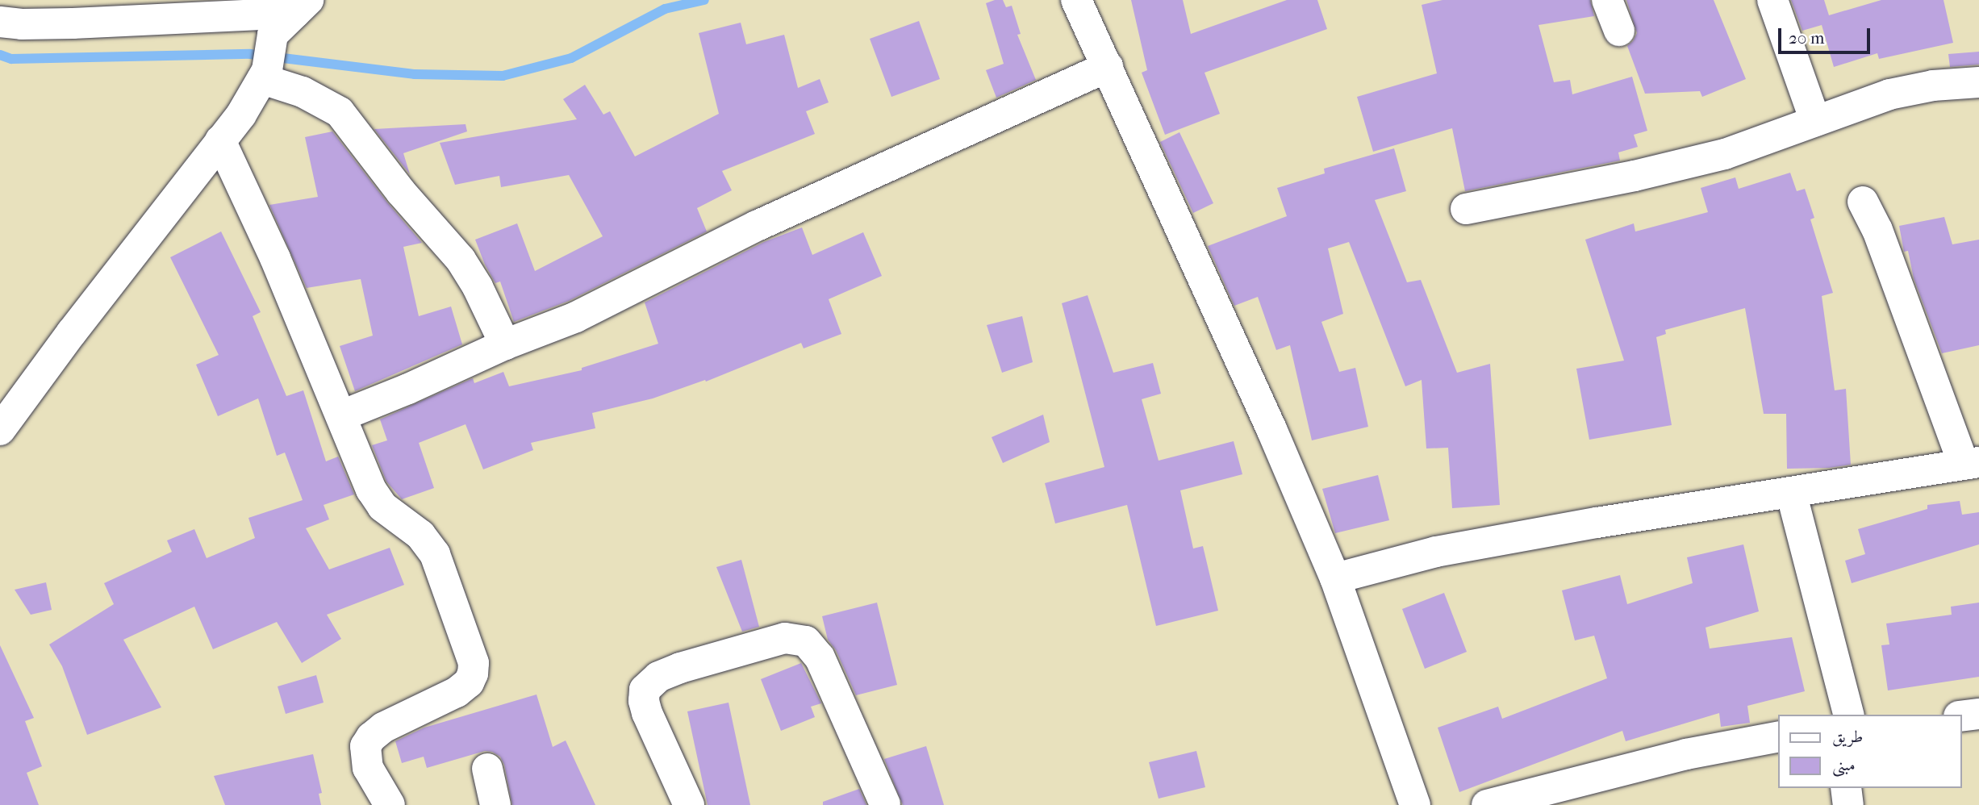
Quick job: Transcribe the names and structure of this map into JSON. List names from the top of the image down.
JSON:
{
  "legend": ["طريق", "مبنى"],
  "scale_bar": "20 m"
}
